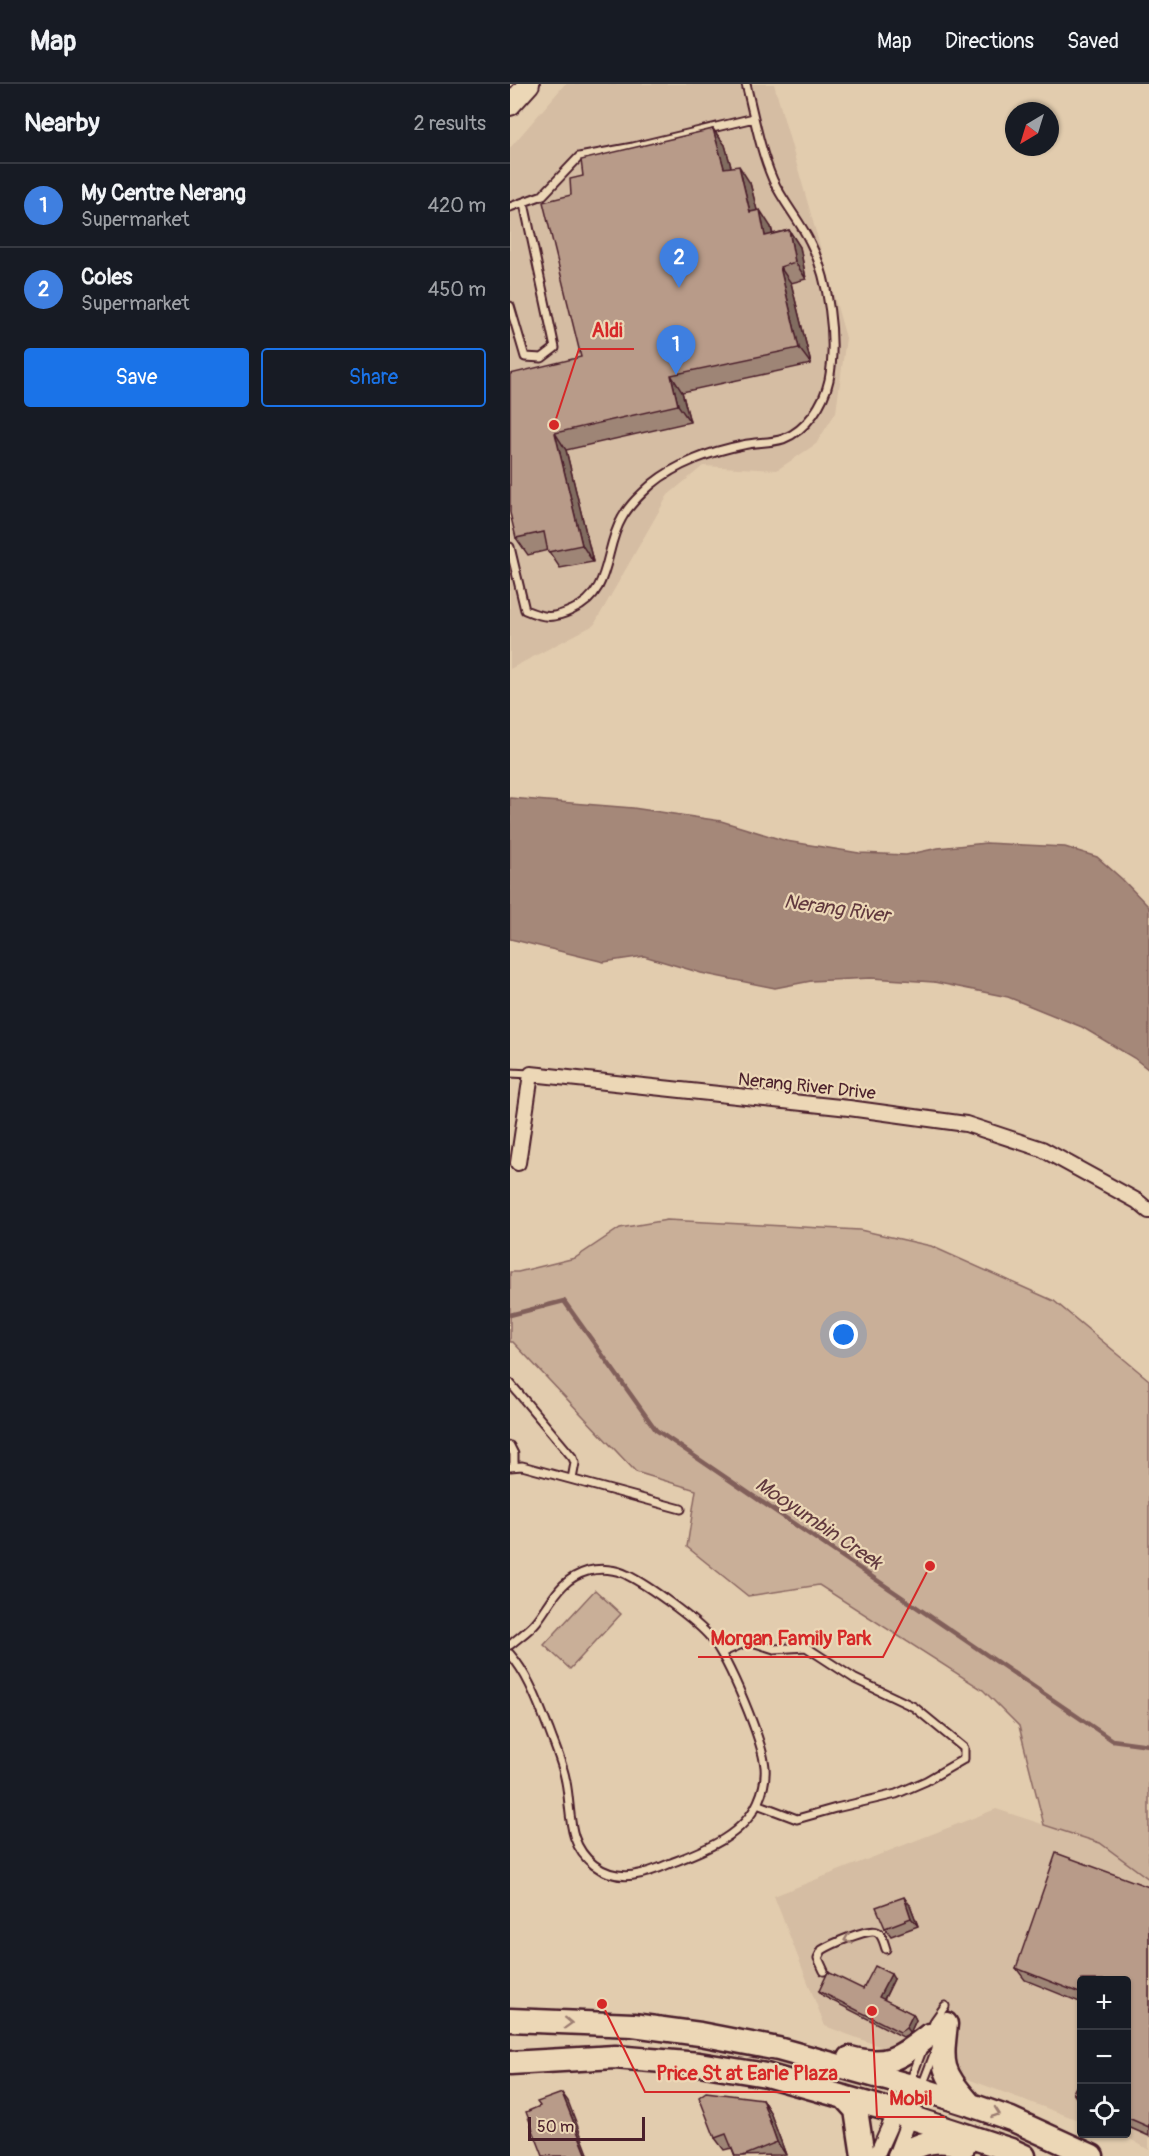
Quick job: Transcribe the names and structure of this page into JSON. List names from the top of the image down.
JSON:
{
  "streets": {
    "street": ["Nerang River Drive"]
  },
  "water": ["Nerang River", "Mooyumbin Creek"],
  "places": [
    "Aldi",
    "Morgan Family Park",
    "Price St at Earle Plaza",
    "Mobil"
  ],
  "scale_bar": "50 m",
  "north": "bottom left",
  "page": {
    "header": "Map",
    "nav": ["Map", "Directions", "Saved"],
    "heading": ["Nearby", "2 results"],
    "list": [
      {
        "mark": "1",
        "name": "My Centre Nerang",
        "note": "Supermarket",
        "value": "420 m"
      },
      {
        "mark": "2",
        "name": "Coles",
        "note": "Supermarket",
        "value": "450 m"
      }
    ],
    "pins": ["2", "1"],
    "buttons": ["Save", "Share"],
    "map_buttons": ["+", "−"],
    "scale": "50 m"
  }
}
